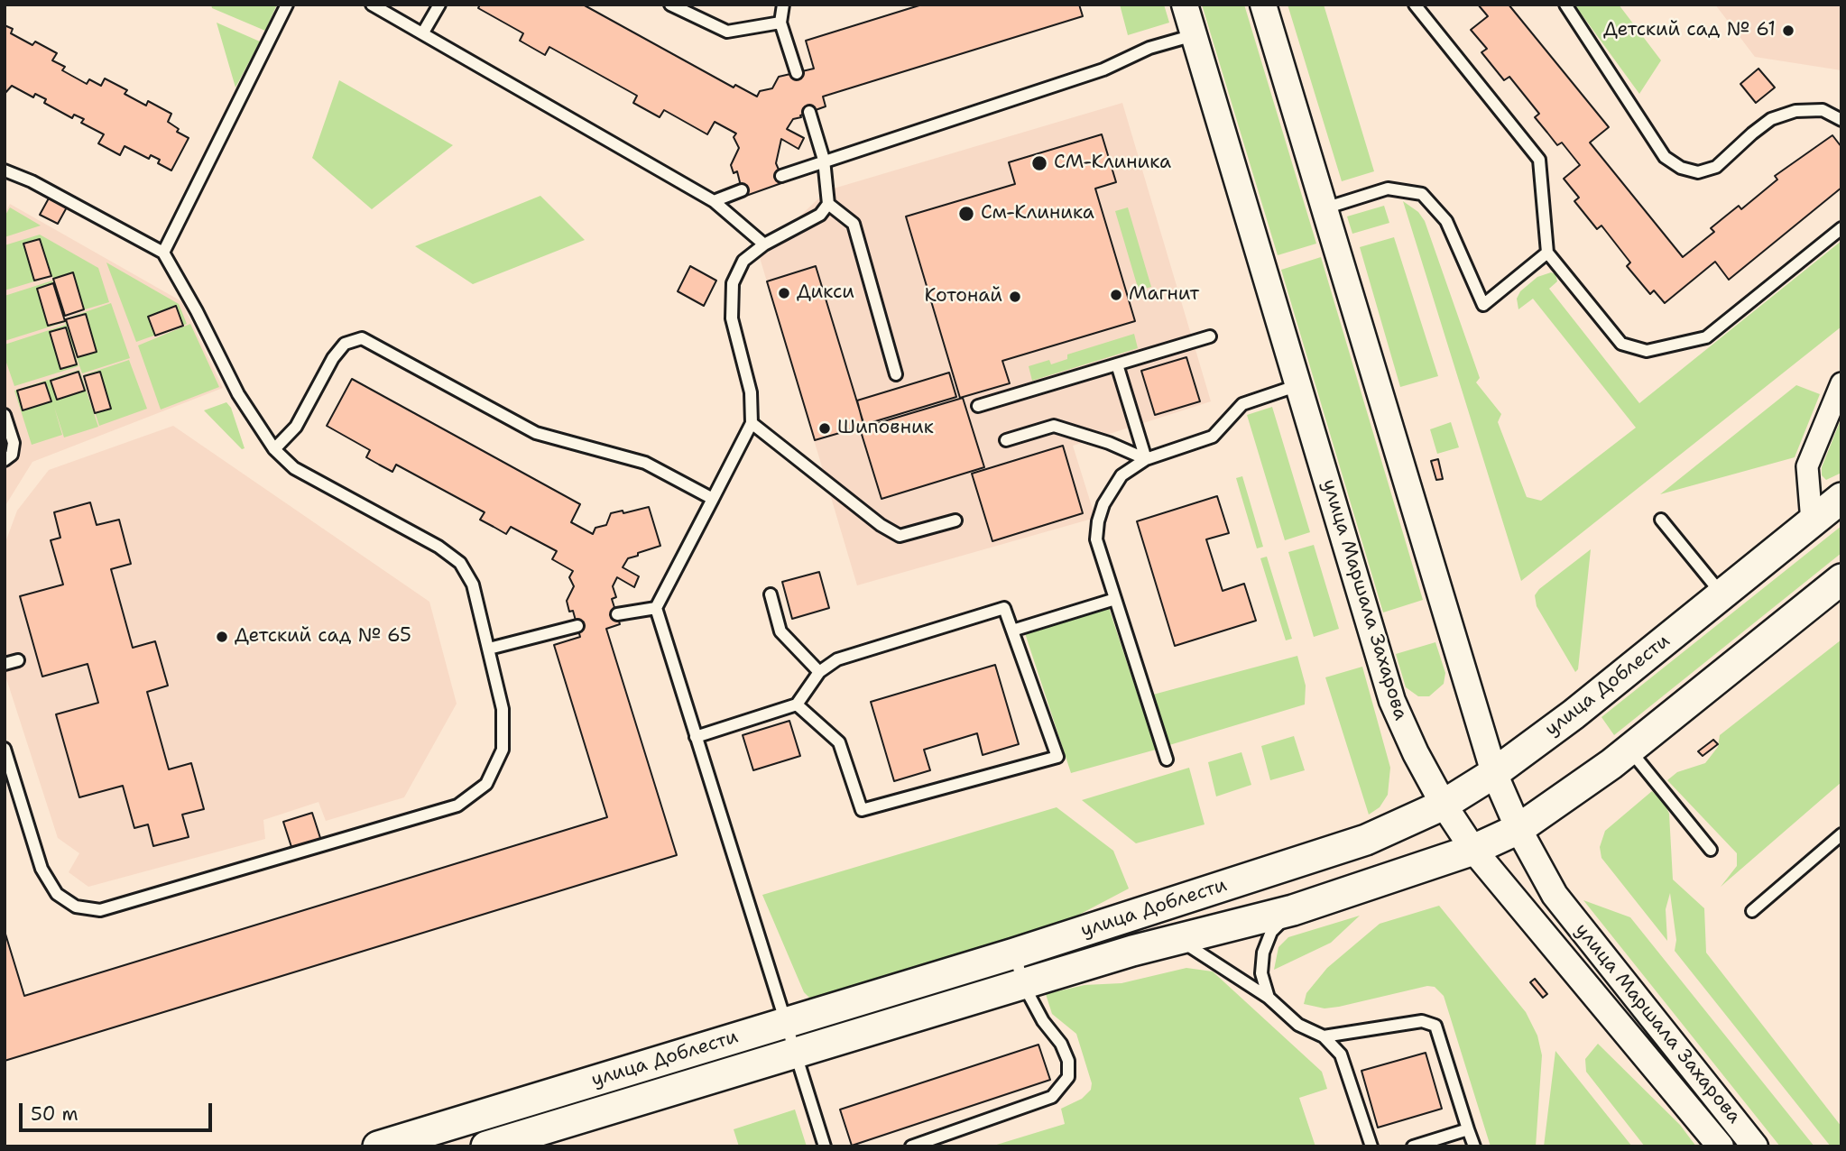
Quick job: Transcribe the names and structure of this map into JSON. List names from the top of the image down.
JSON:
{
  "streets": {
    "main road": ["улица Доблести"],
    "street": ["улица Маршала Захарова"]
  },
  "crossings": [
    ["улица Маршала Захарова", "улица Доблести"]
  ],
  "places": [
    "Детский сад № 61",
    "СМ-Клиника",
    "См-Клиника",
    "Дикси",
    "Магнит",
    "Котонай",
    "Шиповник",
    "Детский сад № 65"
  ],
  "scale_bar": "50 m"
}
